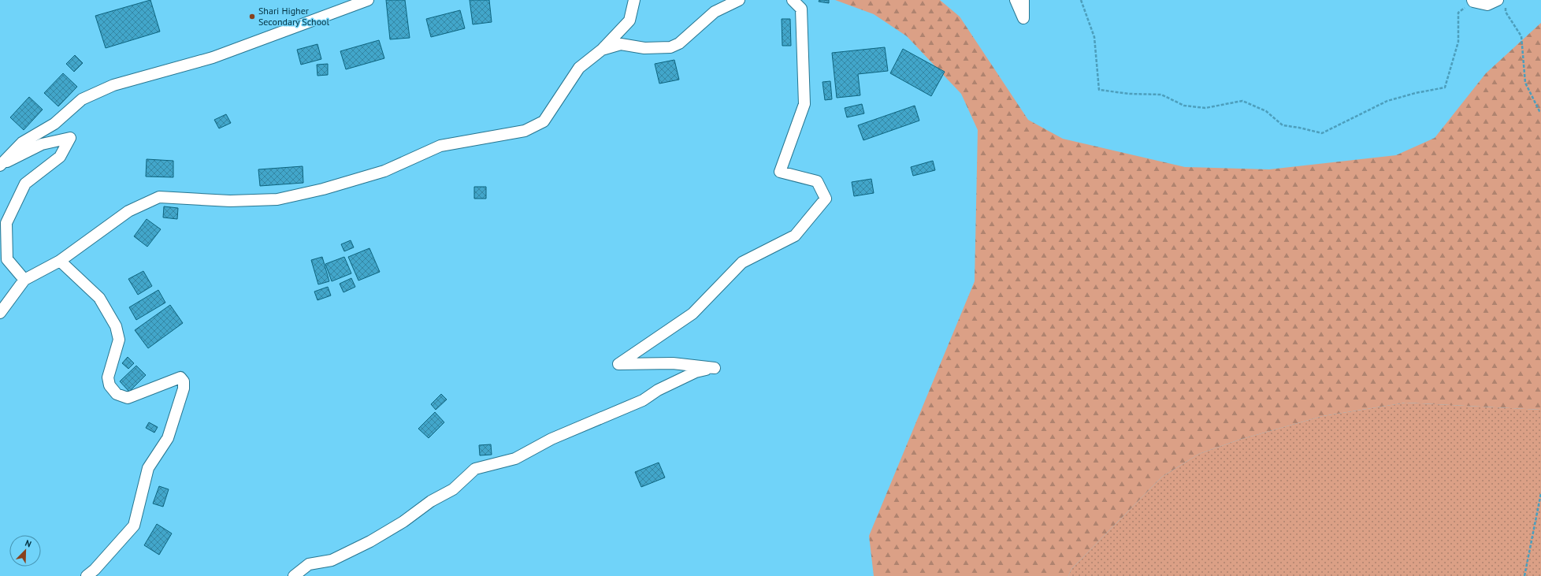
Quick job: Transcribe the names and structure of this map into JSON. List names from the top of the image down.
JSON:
{
  "places": ["Shari Higher Secondary School"],
  "north": "top right"
}
